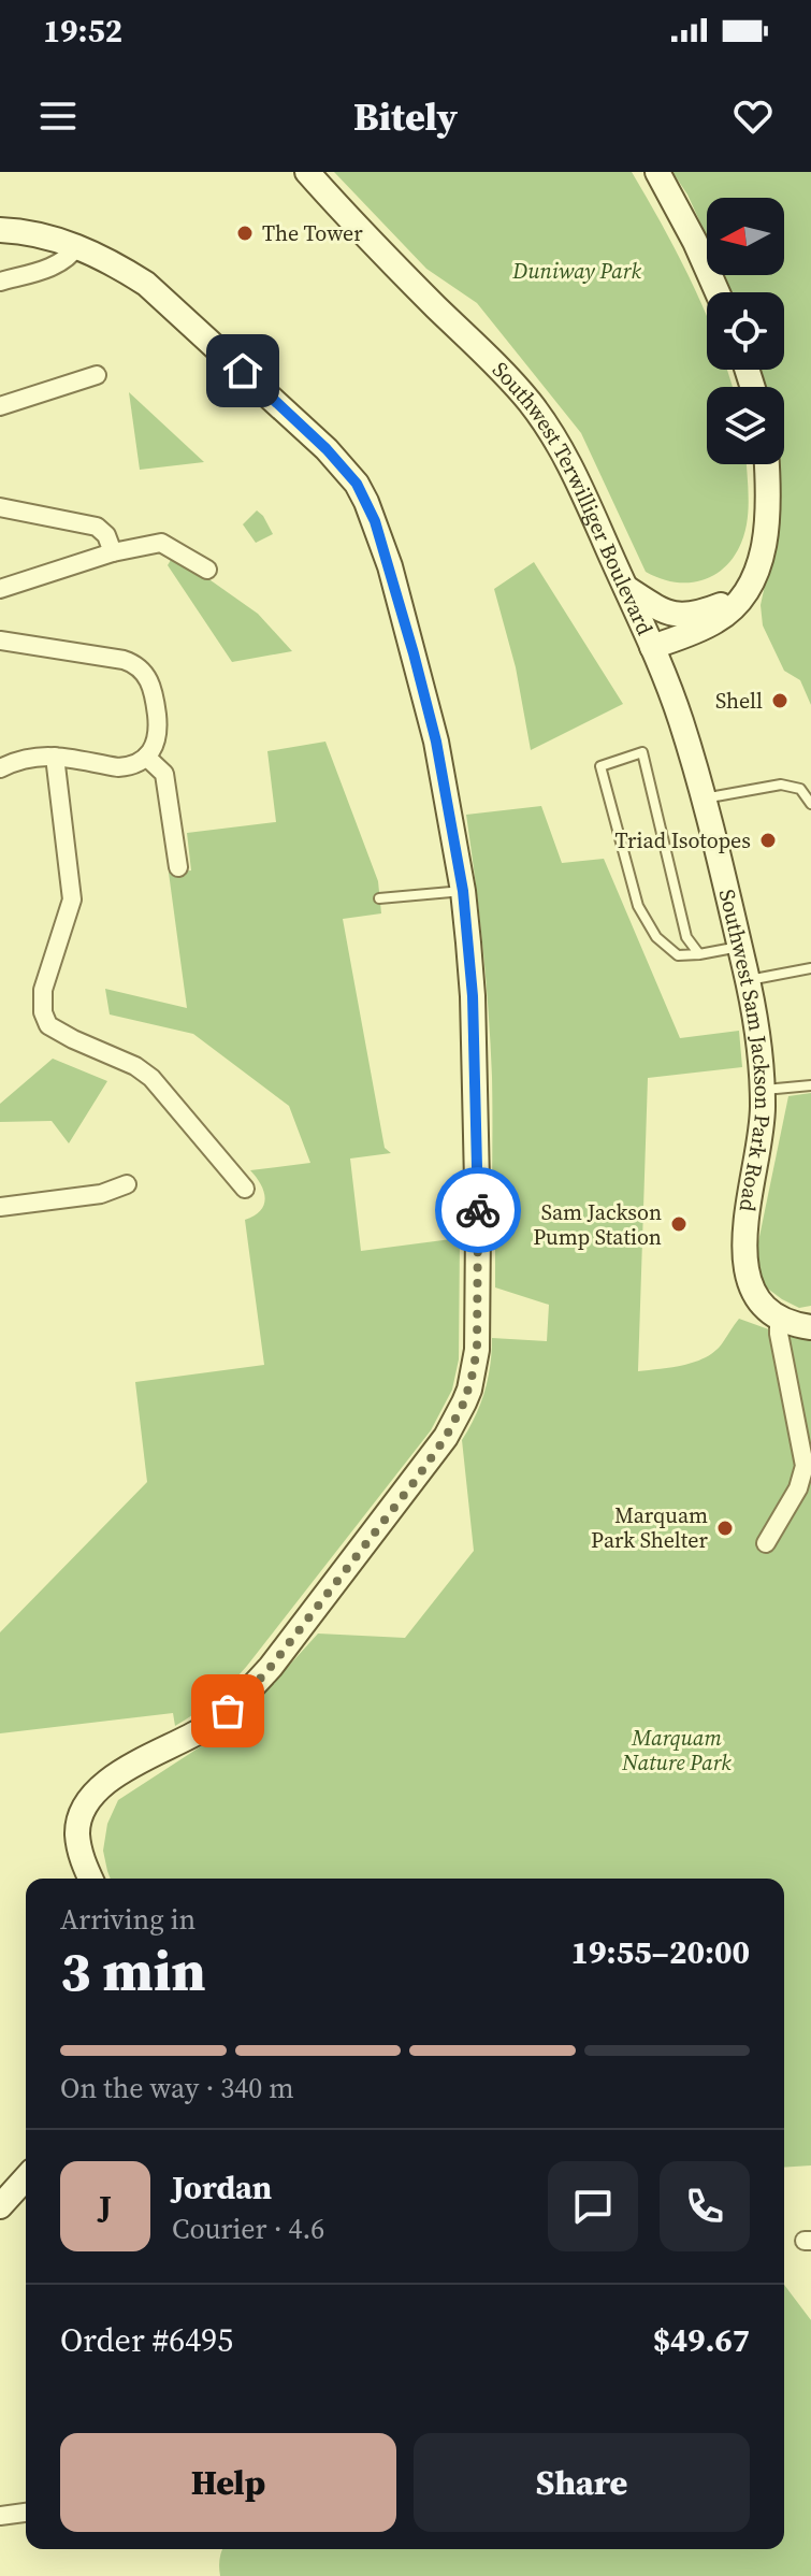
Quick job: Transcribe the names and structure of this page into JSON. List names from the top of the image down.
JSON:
{
  "streets": {
    "street": ["Southwest Terwilliger Boulevard", "Southwest Sam Jackson Park Road"]
  },
  "crossings": [
    ["Southwest Terwilliger Boulevard", "Southwest Sam Jackson Park Road"]
  ],
  "parks": ["Duniway Park", "Marquam Nature Park"],
  "places": [
    "The Tower",
    "Shell",
    "Triad Isotopes",
    "Sam Jackson Pump Station",
    "Marquam Park Shelter"
  ],
  "north": "left",
  "page": {
    "status": "19:52",
    "header": "Bitely",
    "heading": ["3 min", "Arriving in", "19:55–20:00"],
    "panel": [
      "Jordan",
      "Courier · 4.6",
      "Order #6495",
      "$49.67"
    ],
    "bar": "On the way · 340 m",
    "round": "J",
    "buttons": ["Help", "Share"]
  }
}
